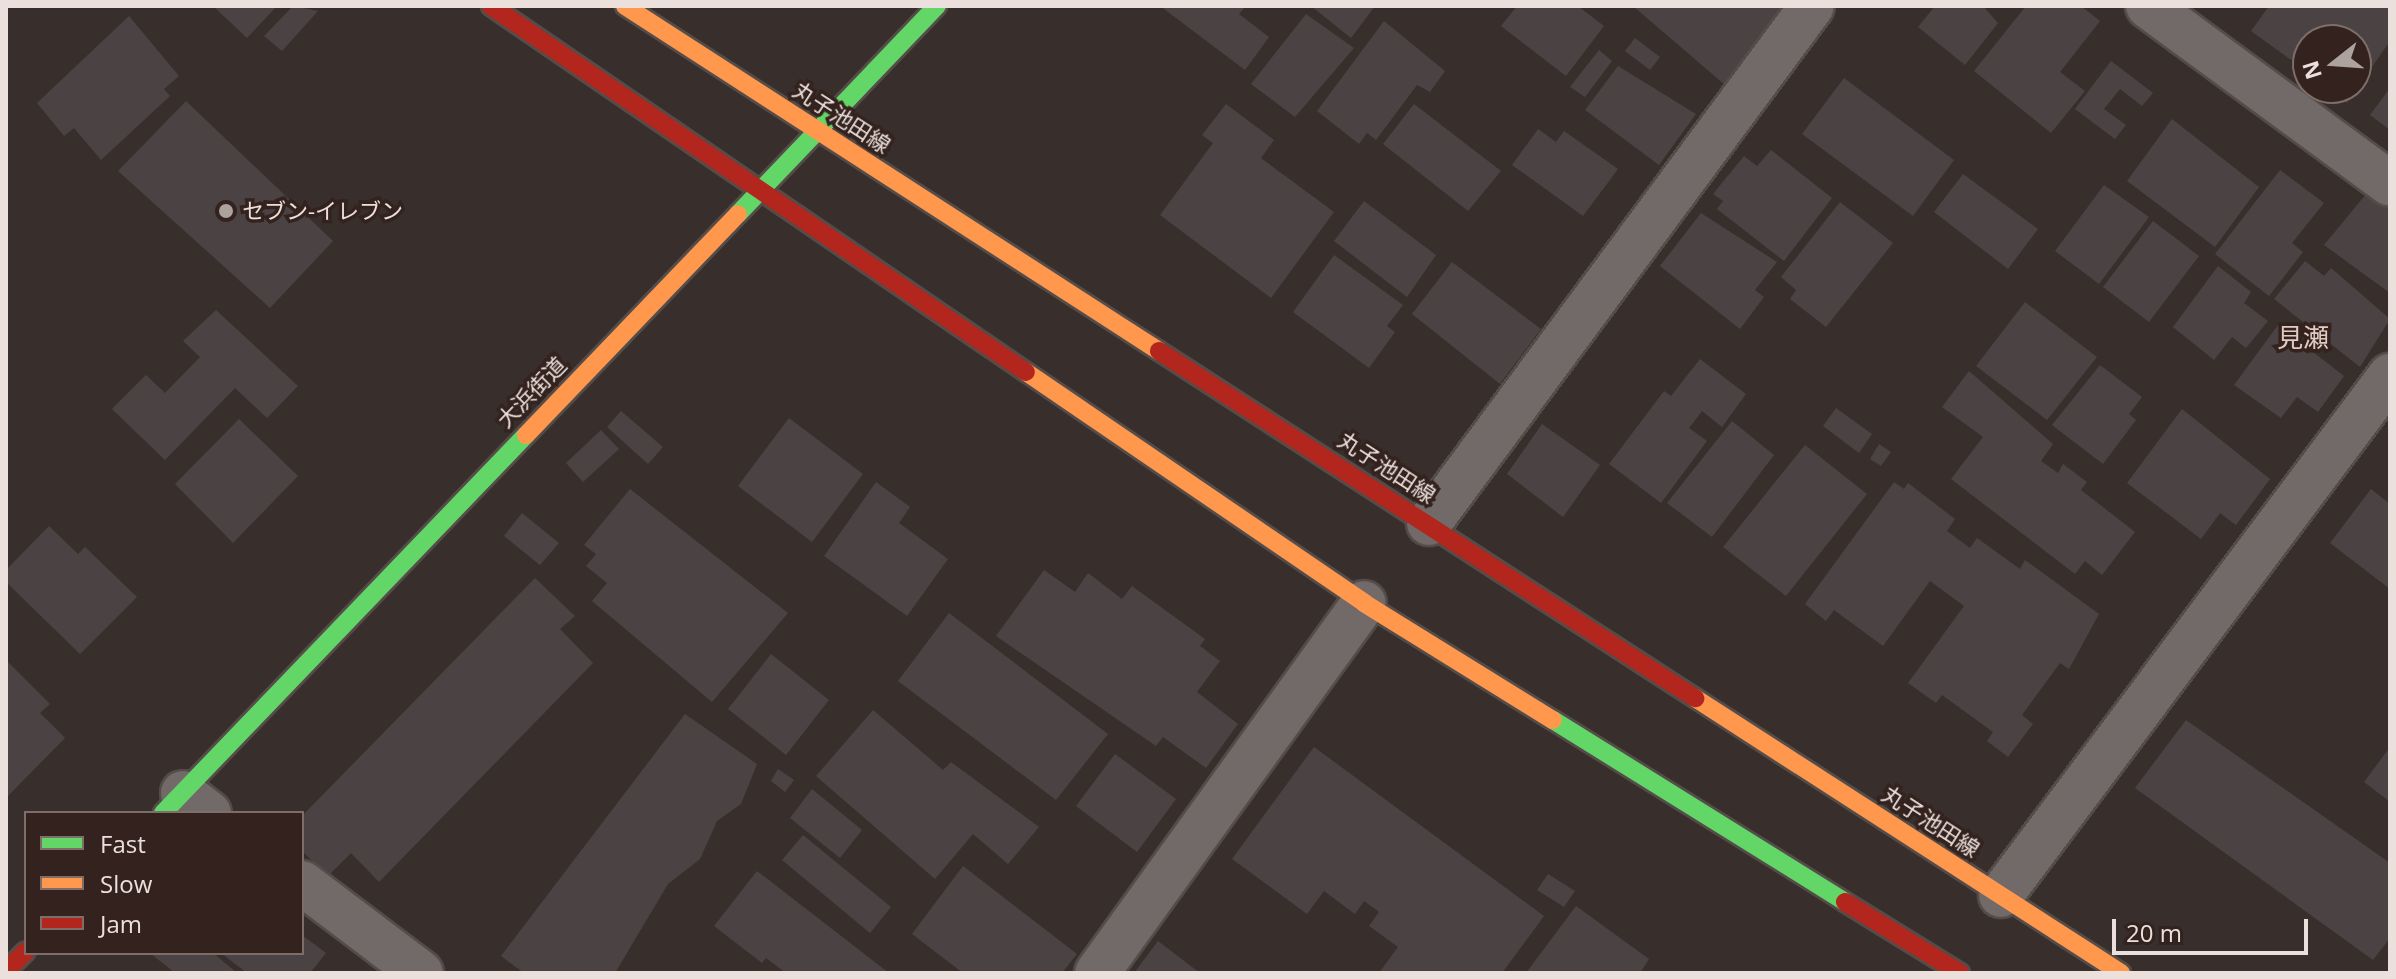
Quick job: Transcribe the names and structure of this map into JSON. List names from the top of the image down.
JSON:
{
  "streets": {
    "street": ["丸子池田線", "大浜街道"]
  },
  "crossings": [
    ["丸子池田線", "大浜街道"]
  ],
  "districts": ["見瀬"],
  "places": ["セブン-イレブン"],
  "legend": ["Fast", "Slow", "Jam"],
  "scale_bar": "20 m",
  "north": "left"
}
